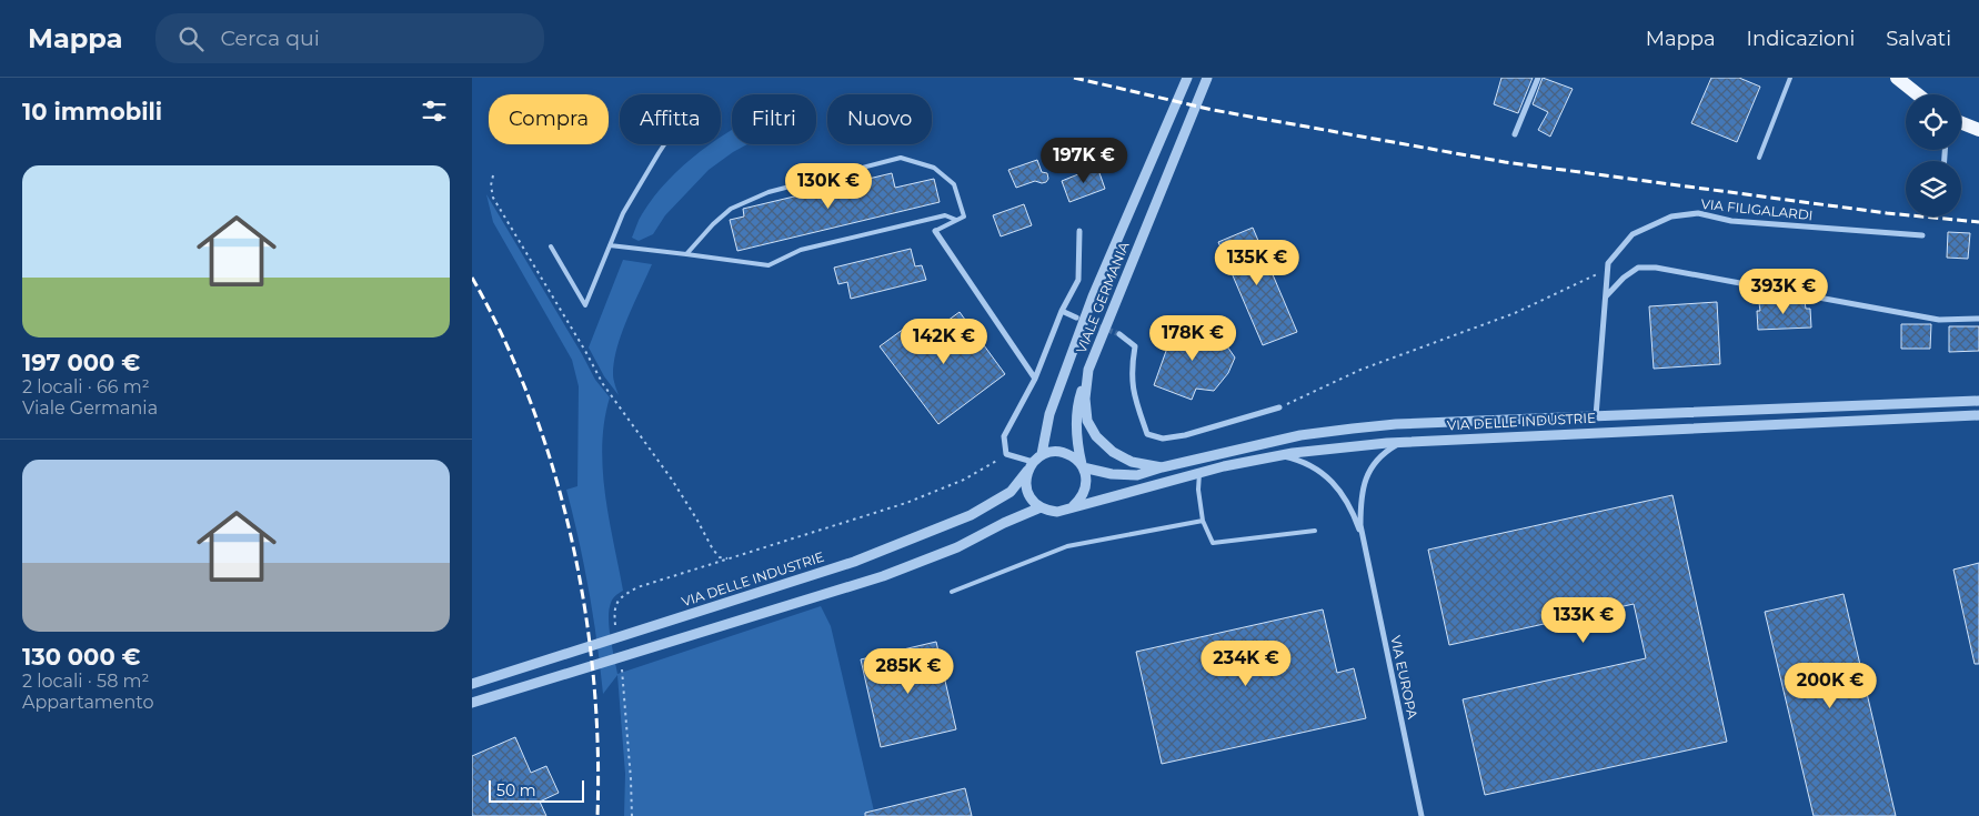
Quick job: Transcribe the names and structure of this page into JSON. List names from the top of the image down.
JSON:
{
  "streets": {
    "street": [
      "VIA FILIGALARDI",
      "VIALE GERMANIA",
      "VIA DELLE INDUSTRIE",
      "VIA EUROPA"
    ]
  },
  "crossings": [
    ["VIA FILIGALARDI", "VIA DELLE INDUSTRIE"],
    ["VIALE GERMANIA", "VIA DELLE INDUSTRIE"],
    ["VIA DELLE INDUSTRIE", "VIA EUROPA"]
  ],
  "scale_bar": "50 m",
  "page": {
    "header": "Mappa",
    "search": "Cerca qui",
    "nav": ["Mappa", "Indicazioni", "Salvati"],
    "heading": "10 immobili",
    "chip": [
      "Compra",
      "Affitta",
      "Filtri",
      "Nuovo"
    ],
    "price": [
      "197K €",
      "130K €",
      "135K €",
      "393K €",
      "178K €",
      "142K €",
      "133K €",
      "234K €",
      "285K €",
      "200K €"
    ],
    "list": [
      {
        "name": "197 000 €",
        "note": "2 locali · 66 m² · Viale Germania"
      },
      {
        "name": "130 000 €",
        "note": "2 locali · 58 m² · Appartamento"
      }
    ],
    "scale": "50 m"
  }
}
